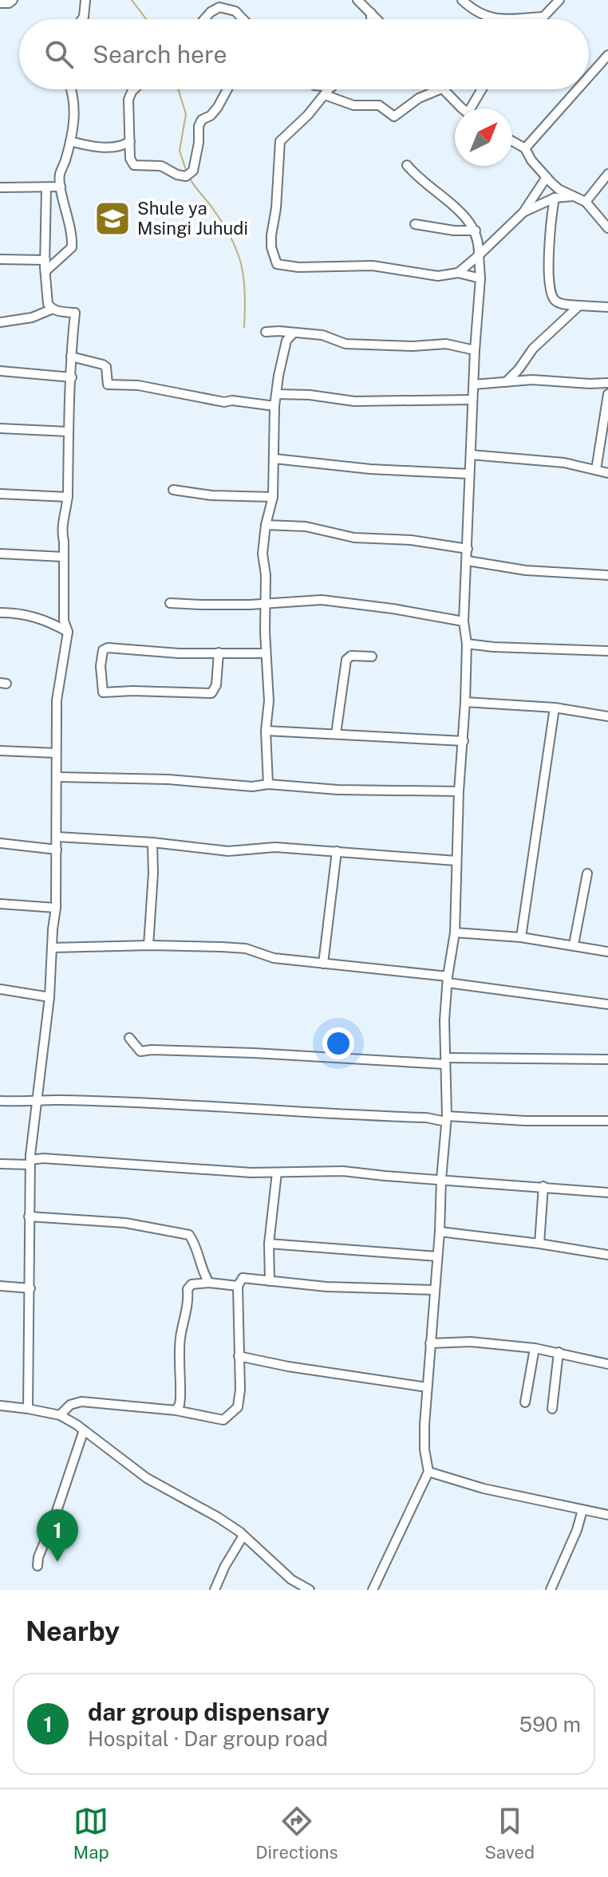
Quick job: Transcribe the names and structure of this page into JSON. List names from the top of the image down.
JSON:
{
  "places": {
    "school or university": ["Shule ya Msingi Juhudi"]
  },
  "north": "top right",
  "page": {
    "search": "Search here",
    "pins": "1",
    "heading": "Nearby",
    "list": [
      {
        "mark": "1",
        "name": "dar group dispensary",
        "note": "Hospital · Dar group road",
        "value": "590 m"
      }
    ],
    "nav": ["Map", "Directions", "Saved"]
  }
}
